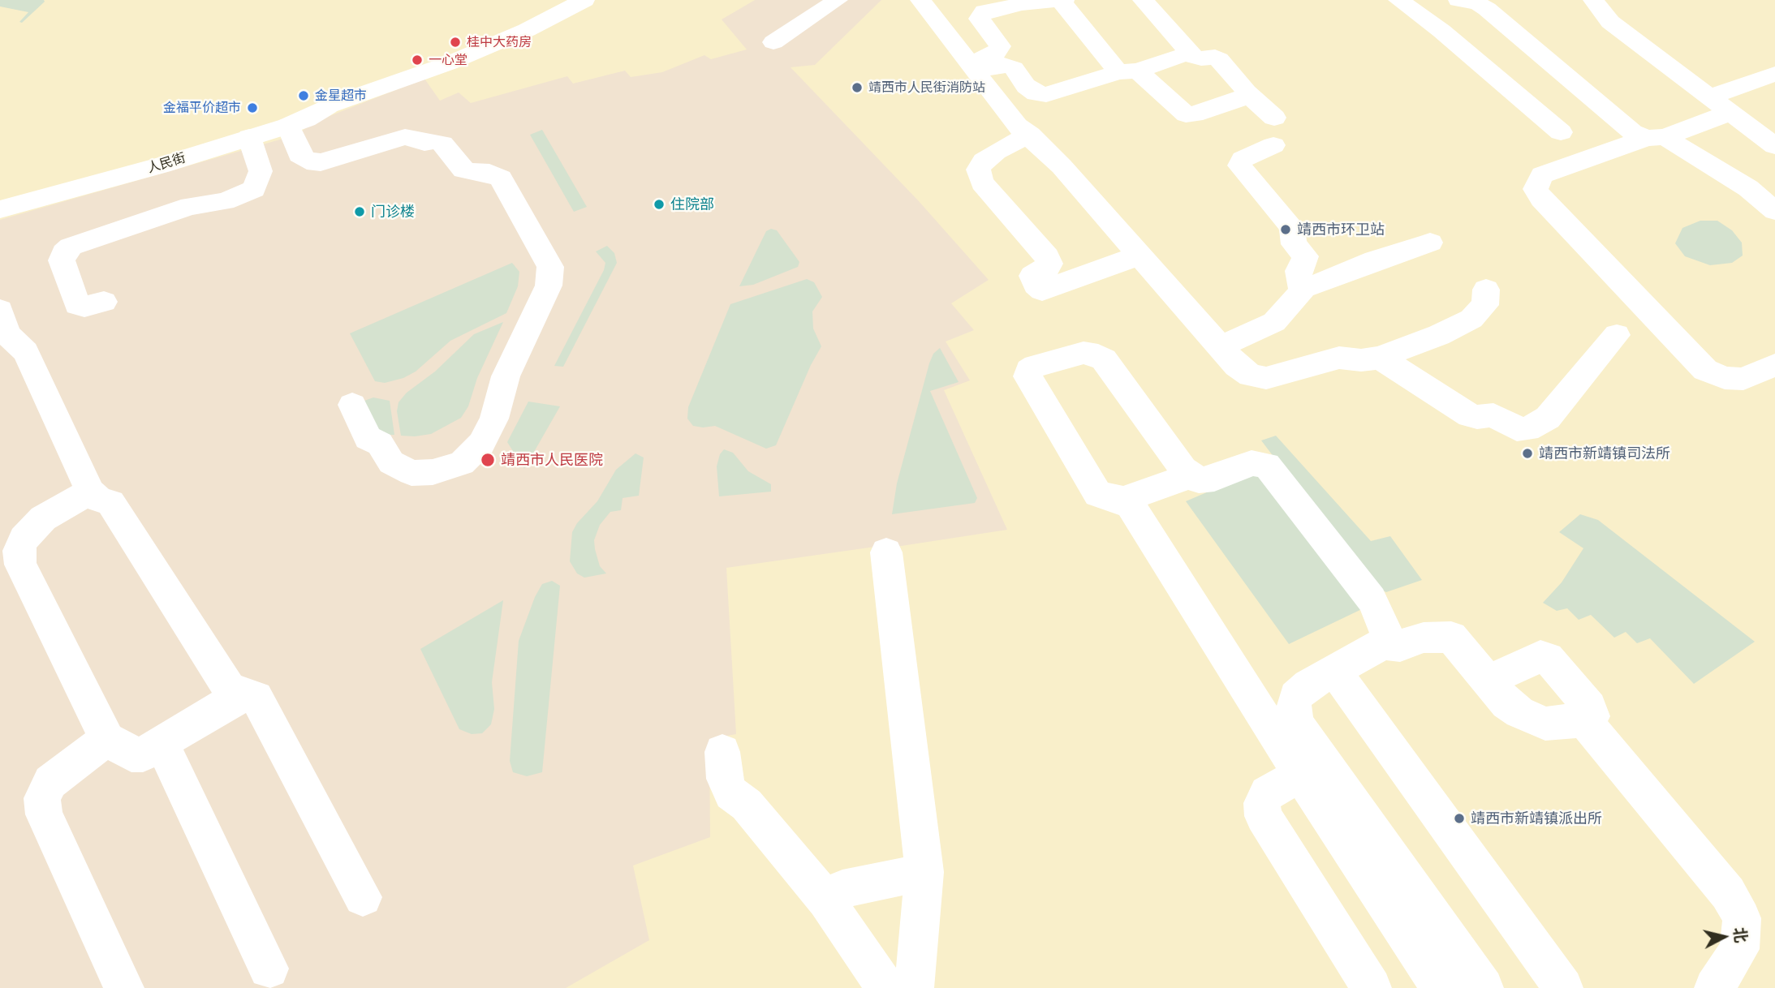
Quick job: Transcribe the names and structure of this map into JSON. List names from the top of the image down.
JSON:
{
  "streets": {
    "street": ["人民街"]
  },
  "places": [
    "桂中大药房",
    "一心堂",
    "靖西市人民街消防站",
    "金星超市",
    "金福平价超市",
    "住院部",
    "门诊楼",
    "靖西市环卫站",
    "靖西市新靖镇司法所",
    "靖西市人民医院",
    "靖西市新靖镇派出所"
  ],
  "north": "right"
}
